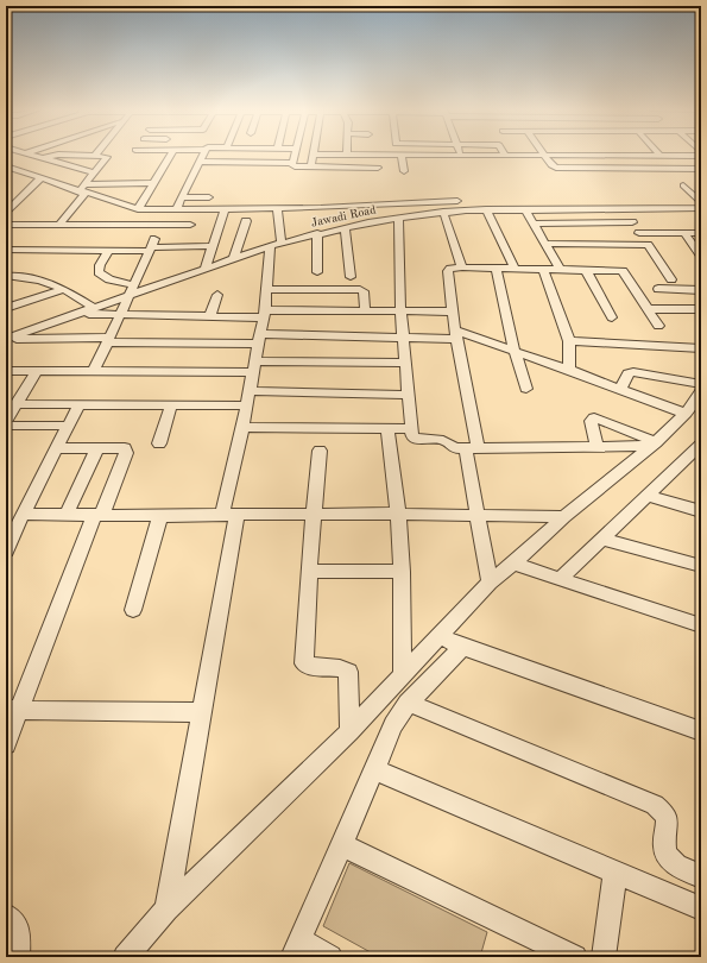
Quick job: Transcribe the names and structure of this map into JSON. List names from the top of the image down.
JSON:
{
  "streets": {
    "street": ["Jawadi Road"]
  }
}
